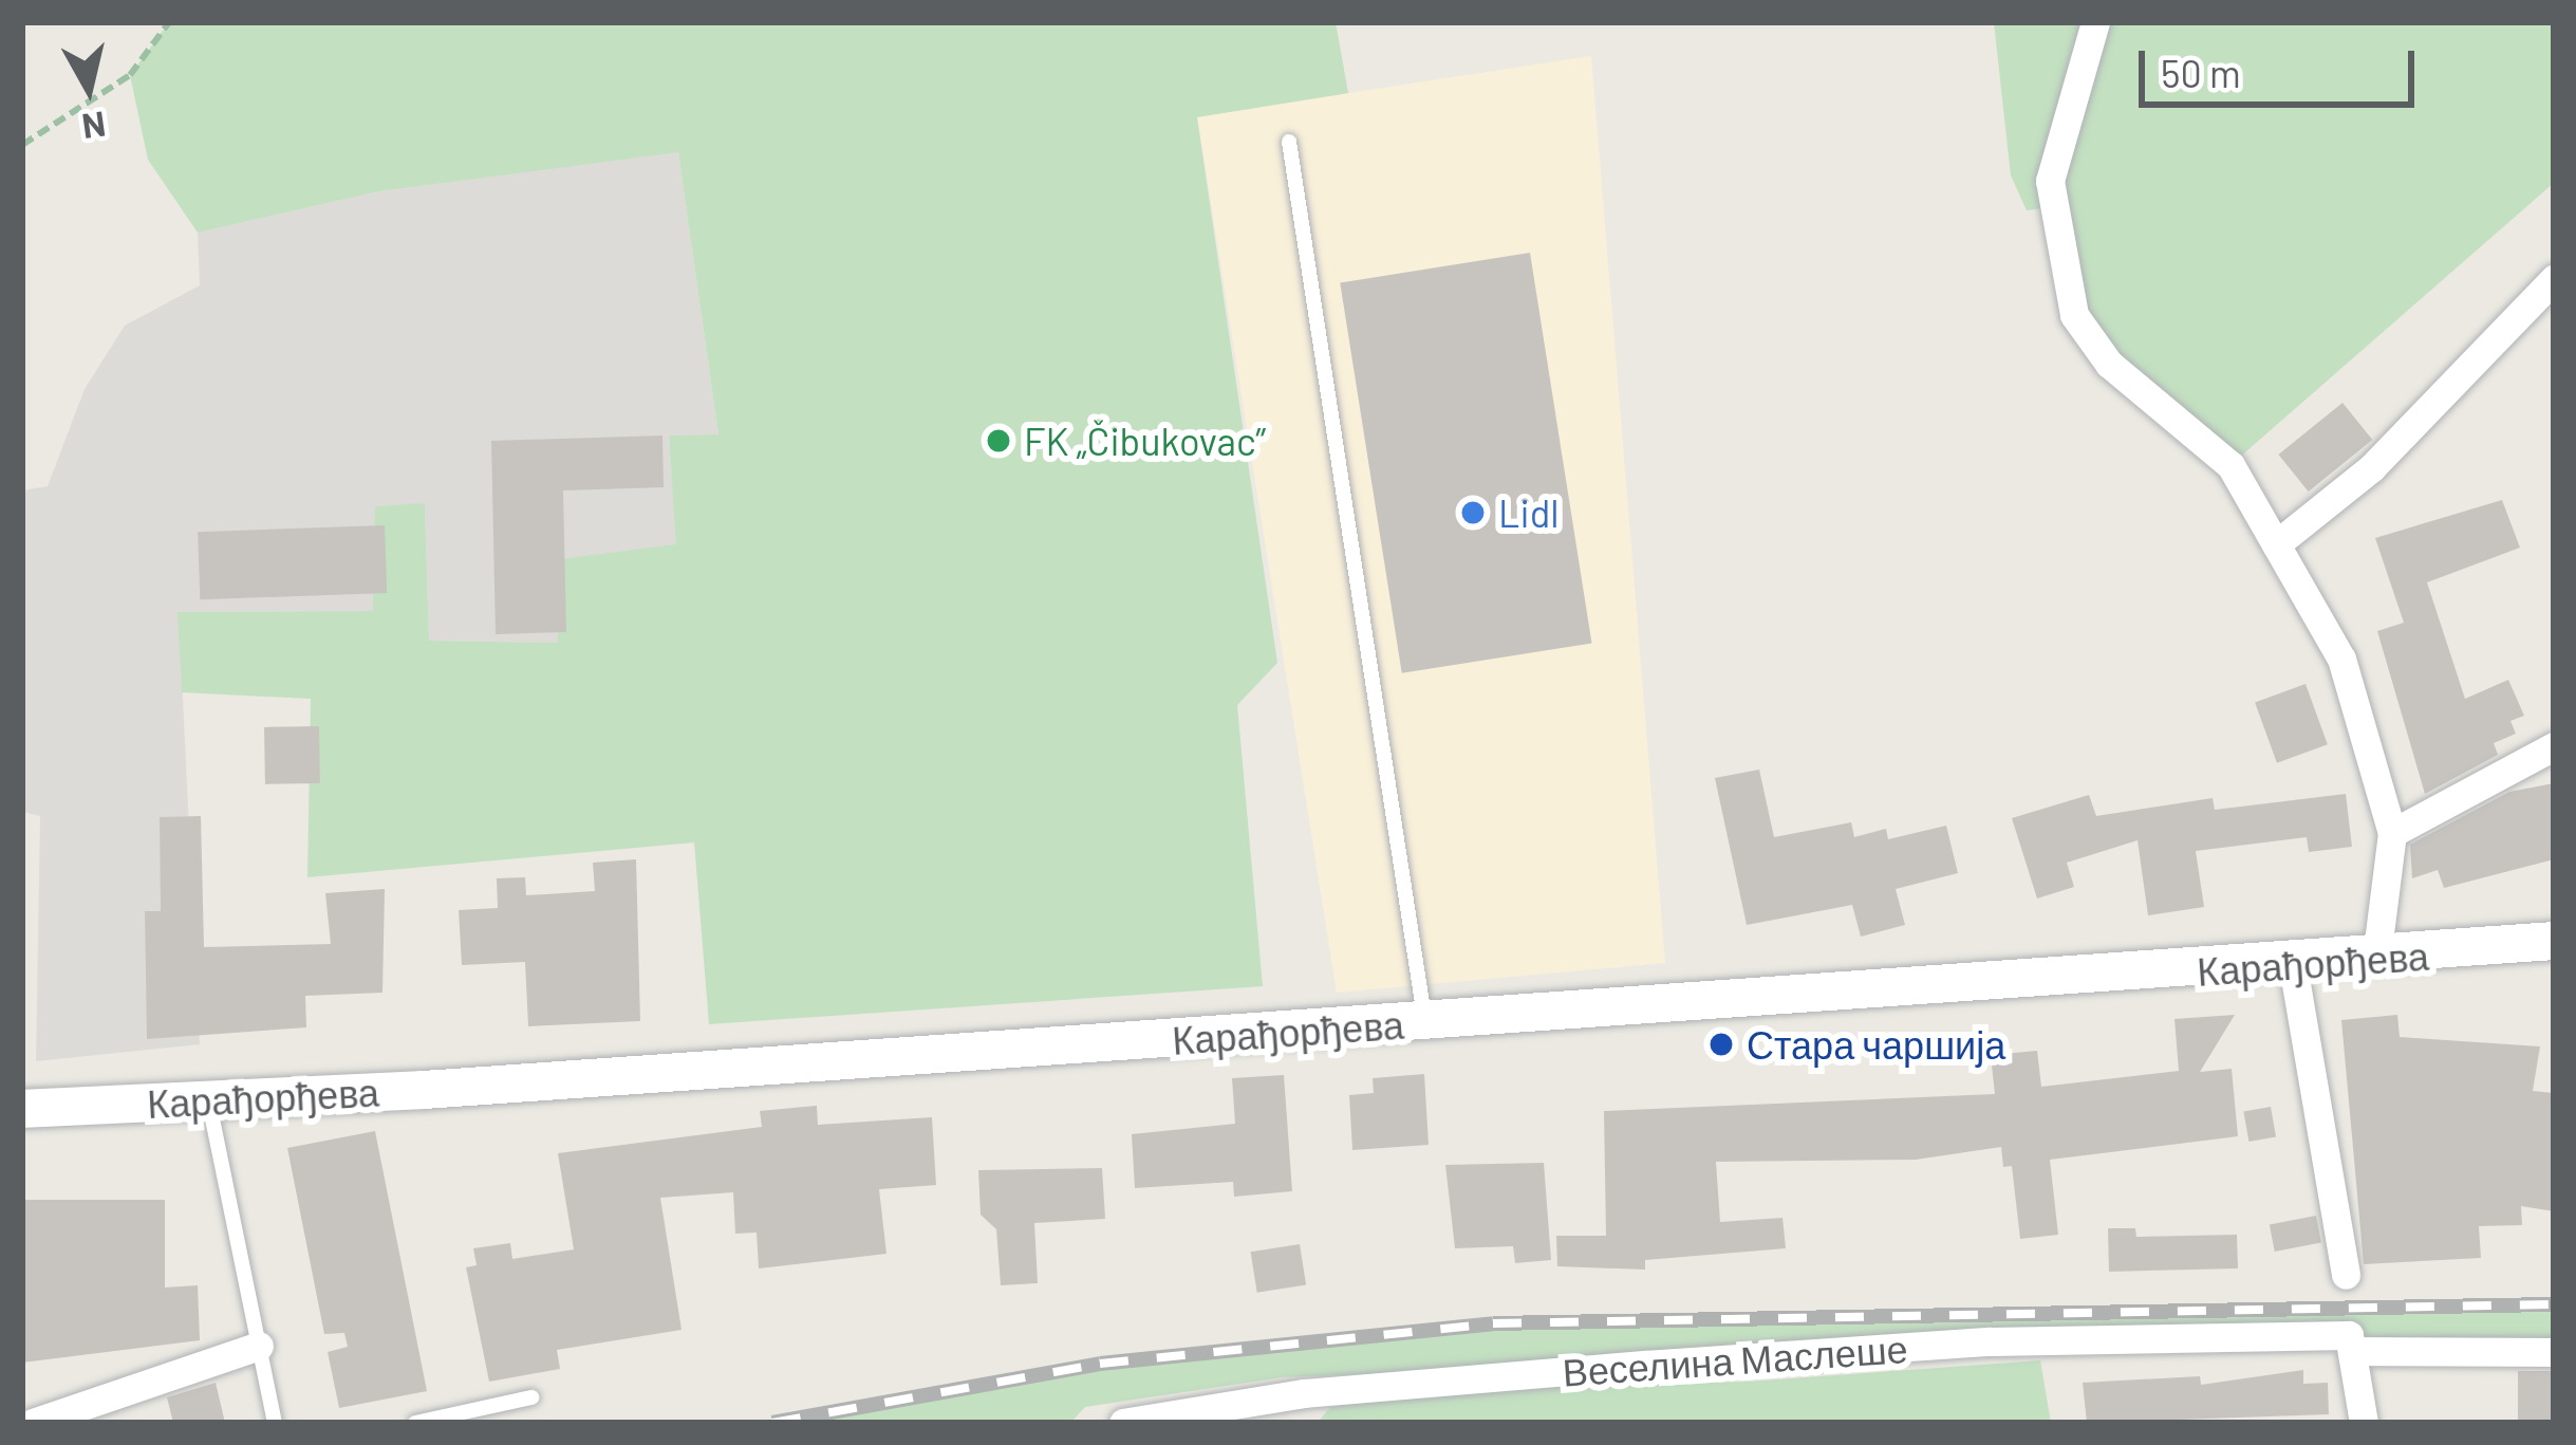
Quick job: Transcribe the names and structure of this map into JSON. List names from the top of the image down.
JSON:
{
  "streets": {
    "street": ["Карађорђева", "Веселина Маслеше"]
  },
  "places": ["FK „Čibukovac”", "Lidl", "Стара чаршија"],
  "scale_bar": "50 m",
  "north": "bottom"
}
